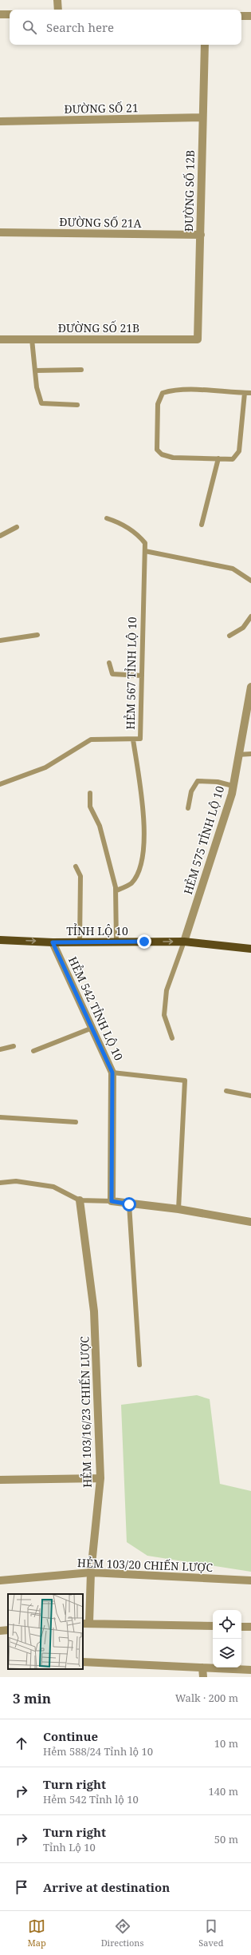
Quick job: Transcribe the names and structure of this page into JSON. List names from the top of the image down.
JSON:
{
  "streets": {
    "main road": ["TỈNH LỘ 10"],
    "street": [
      "ĐƯỜNG SỐ 21",
      "ĐƯỜNG SỐ 12B",
      "ĐƯỜNG SỐ 21A",
      "ĐƯỜNG SỐ 21B",
      "HẺM 575 TỈNH LỘ 10",
      "HẺM 542 TỈNH LỘ 10",
      "HẺM 103/16/23 CHIẾN LƯỢC",
      "HẺM 103/20 CHIẾN LƯỢC"
    ],
    "lane": ["HẺM 567 TỈNH LỘ 10"]
  },
  "crossings": [
    ["ĐƯỜNG SỐ 21", "ĐƯỜNG SỐ 12B"],
    ["ĐƯỜNG SỐ 12B", "ĐƯỜNG SỐ 21A"],
    ["ĐƯỜNG SỐ 12B", "ĐƯỜNG SỐ 21B"],
    ["HẺM 575 TỈNH LỘ 10", "TỈNH LỘ 10"],
    ["TỈNH LỘ 10", "HẺM 542 TỈNH LỘ 10"],
    ["HẺM 103/16/23 CHIẾN LƯỢC", "HẺM 103/20 CHIẾN LƯỢC"]
  ],
  "one_way": ["TỈNH LỘ 10"],
  "page": {
    "search": "Search here",
    "heading": ["3 min", "Walk · 200 m"],
    "list": [
      ["Continue", "Hẻm 588/24 Tỉnh lộ 10", "10 m"],
      ["Turn right", "Hẻm 542 Tỉnh lộ 10", "140 m"],
      ["Turn right", "Tỉnh Lộ 10", "50 m"],
      "Arrive at destination"
    ],
    "nav": ["Map", "Directions", "Saved"]
  }
}
